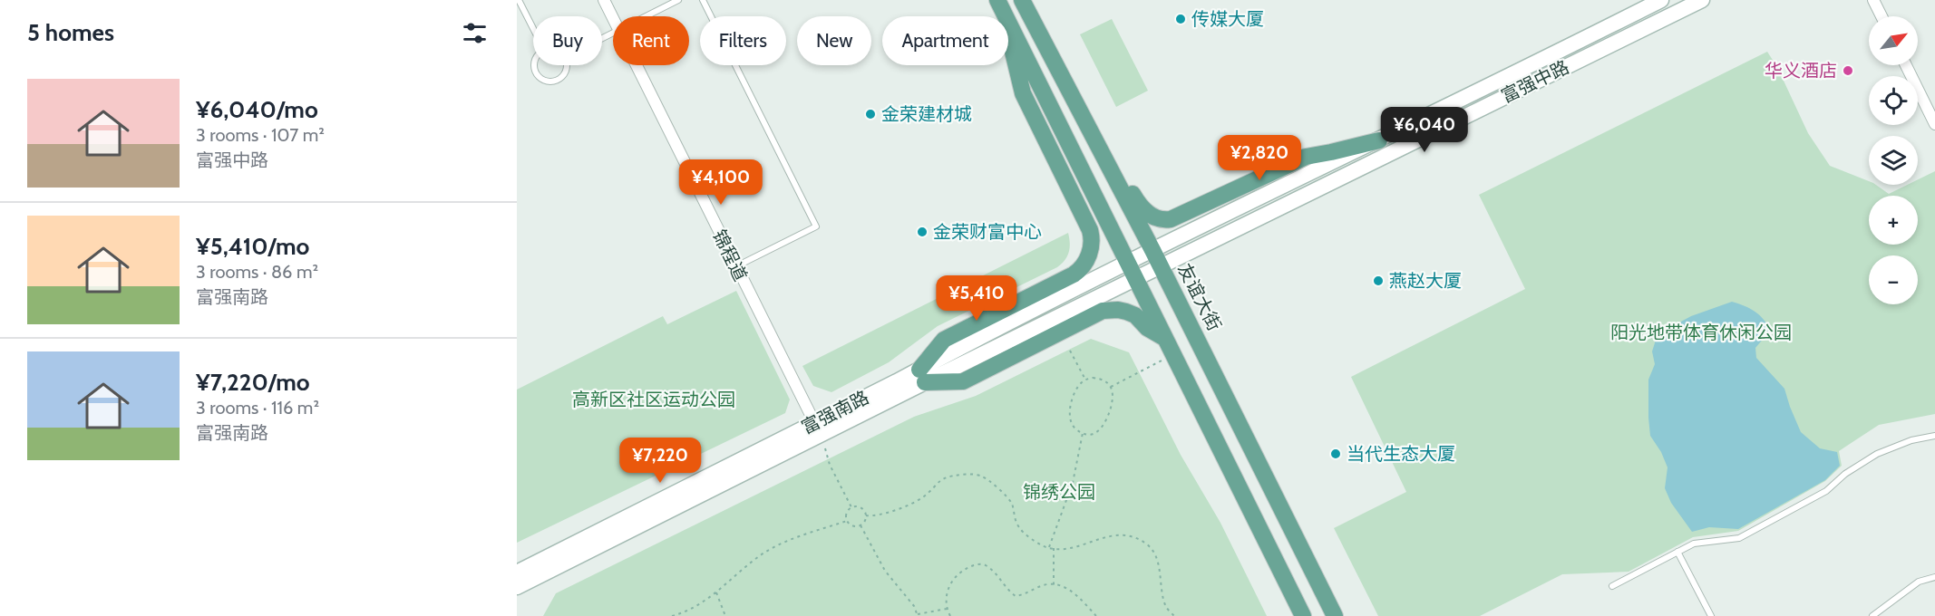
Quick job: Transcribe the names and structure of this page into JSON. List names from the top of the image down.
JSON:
{
  "streets": {
    "main road": ["富强中路", "友谊大街", "富强南路"],
    "street": ["锦程道"]
  },
  "crossings": [
    ["富强中路", "友谊大街"],
    ["富强中路", "富强南路"],
    ["锦程道", "富强南路"],
    ["友谊大街", "富强南路"]
  ],
  "parks": ["阳光地带体育休闲公园", "高新区社区运动公园", "锦绣公园"],
  "places": [
    "传媒大厦",
    "华义酒店",
    "金荣建材城",
    "金荣财富中心",
    "燕赵大厦",
    "当代生态大厦"
  ],
  "north": "top right",
  "page": {
    "heading": "5 homes",
    "map_buttons": ["+", "−"],
    "chip": [
      "Buy",
      "Rent",
      "Filters",
      "New",
      "Apartment"
    ],
    "list": [
      {
        "name": "¥6,040/mo",
        "note": "3 rooms · 107 m² · 富强中路"
      },
      {
        "name": "¥5,410/mo",
        "note": "3 rooms · 86 m² · 富强南路"
      },
      {
        "name": "¥7,220/mo",
        "note": "3 rooms · 116 m² · 富强南路"
      }
    ],
    "price": [
      "¥6,040",
      "¥2,820",
      "¥4,100",
      "¥5,410",
      "¥7,220"
    ]
  }
}
